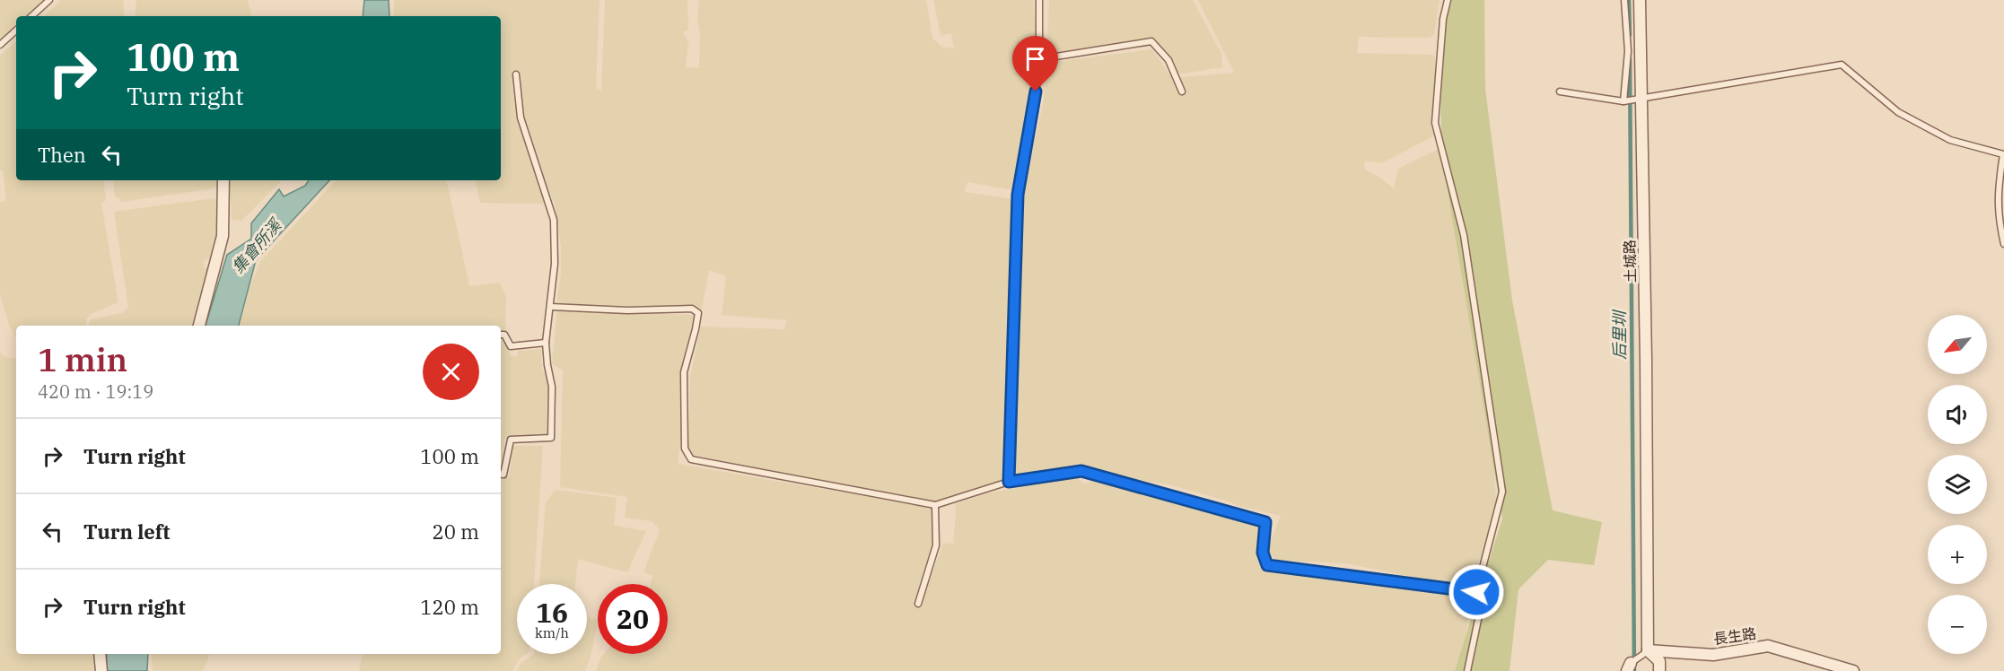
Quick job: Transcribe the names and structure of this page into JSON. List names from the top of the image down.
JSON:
{
  "streets": {
    "street": ["土城路", "長生路"]
  },
  "crossings": [
    ["土城路", "長生路"]
  ],
  "water": ["集會所溪", "后里圳"],
  "north": "bottom left",
  "page": {
    "turn": ["100 m", "Turn right"],
    "then": "Then",
    "map_buttons": ["+", "−"],
    "heading": ["1 min", "420 m · 19:19"],
    "list": [
      {
        "name": "Turn right",
        "value": "100 m"
      },
      {
        "name": "Turn left",
        "value": "20 m"
      },
      {
        "name": "Turn right",
        "value": "120 m"
      }
    ],
    "speed": "16 km/h",
    "limit": "20"
  }
}
